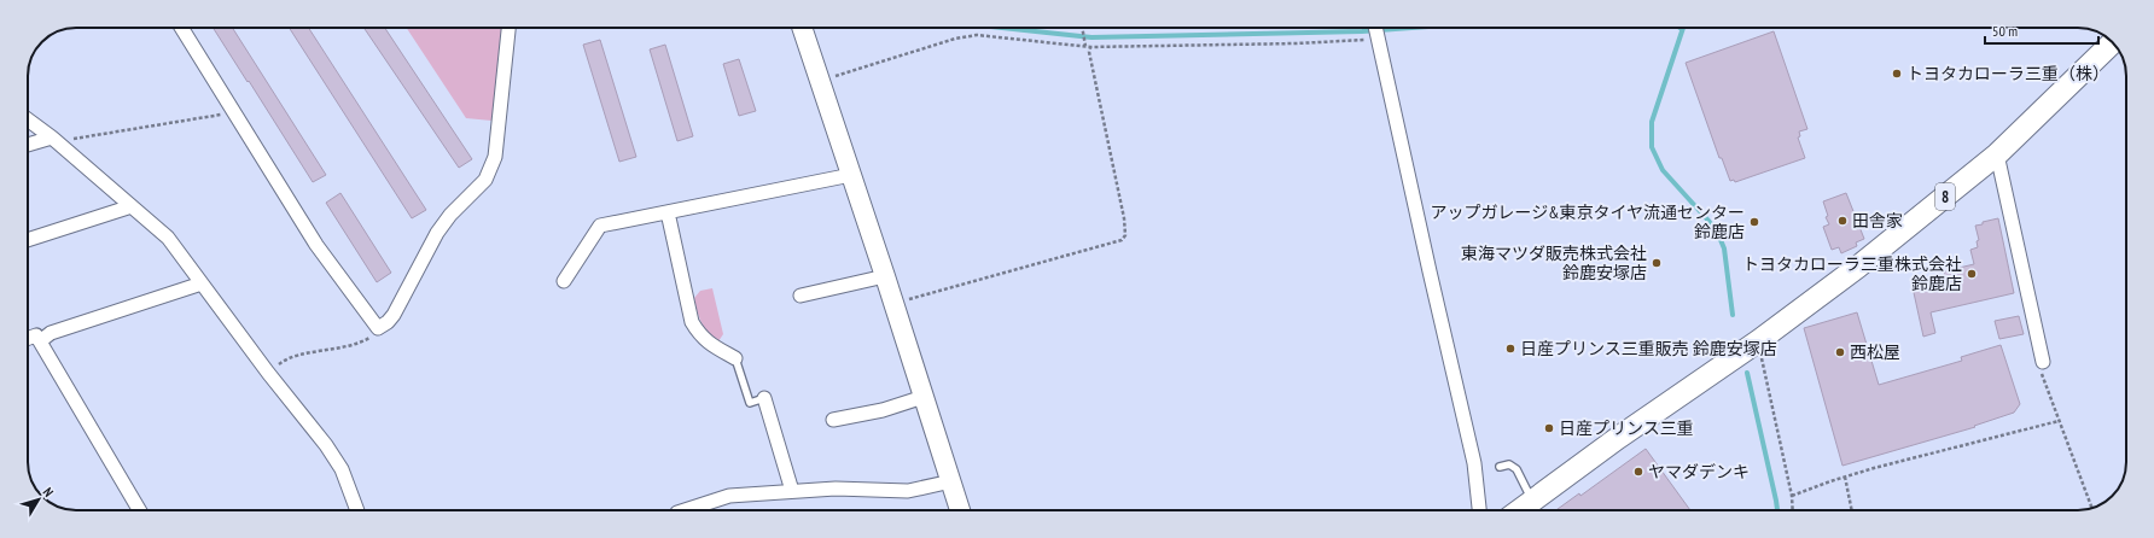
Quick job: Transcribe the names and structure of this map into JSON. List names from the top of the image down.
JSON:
{
  "streets": {
    "main road": ["8"]
  },
  "places": [
    "トヨタカローラ三重（株）",
    "田舎家",
    "アップガレージ&東京タイヤ流通センター 鈴鹿店",
    "東海マツダ販売株式会社 鈴鹿安塚店",
    "トヨタカローラ三重株式会社 鈴鹿店",
    "日産プリンス三重販売 鈴鹿安塚店",
    "西松屋",
    "日産プリンス三重",
    "ヤマダデンキ"
  ],
  "scale_bar": "50 m",
  "north": "top right"
}
